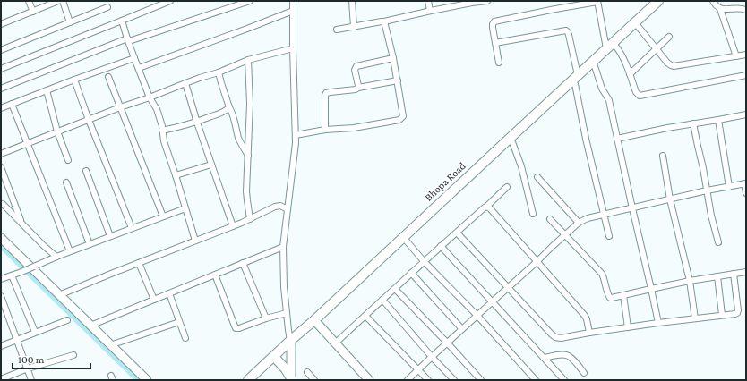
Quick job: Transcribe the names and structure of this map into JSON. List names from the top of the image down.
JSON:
{
  "streets": {
    "main road": ["Bhopa Road"]
  },
  "scale_bar": "100 m"
}
